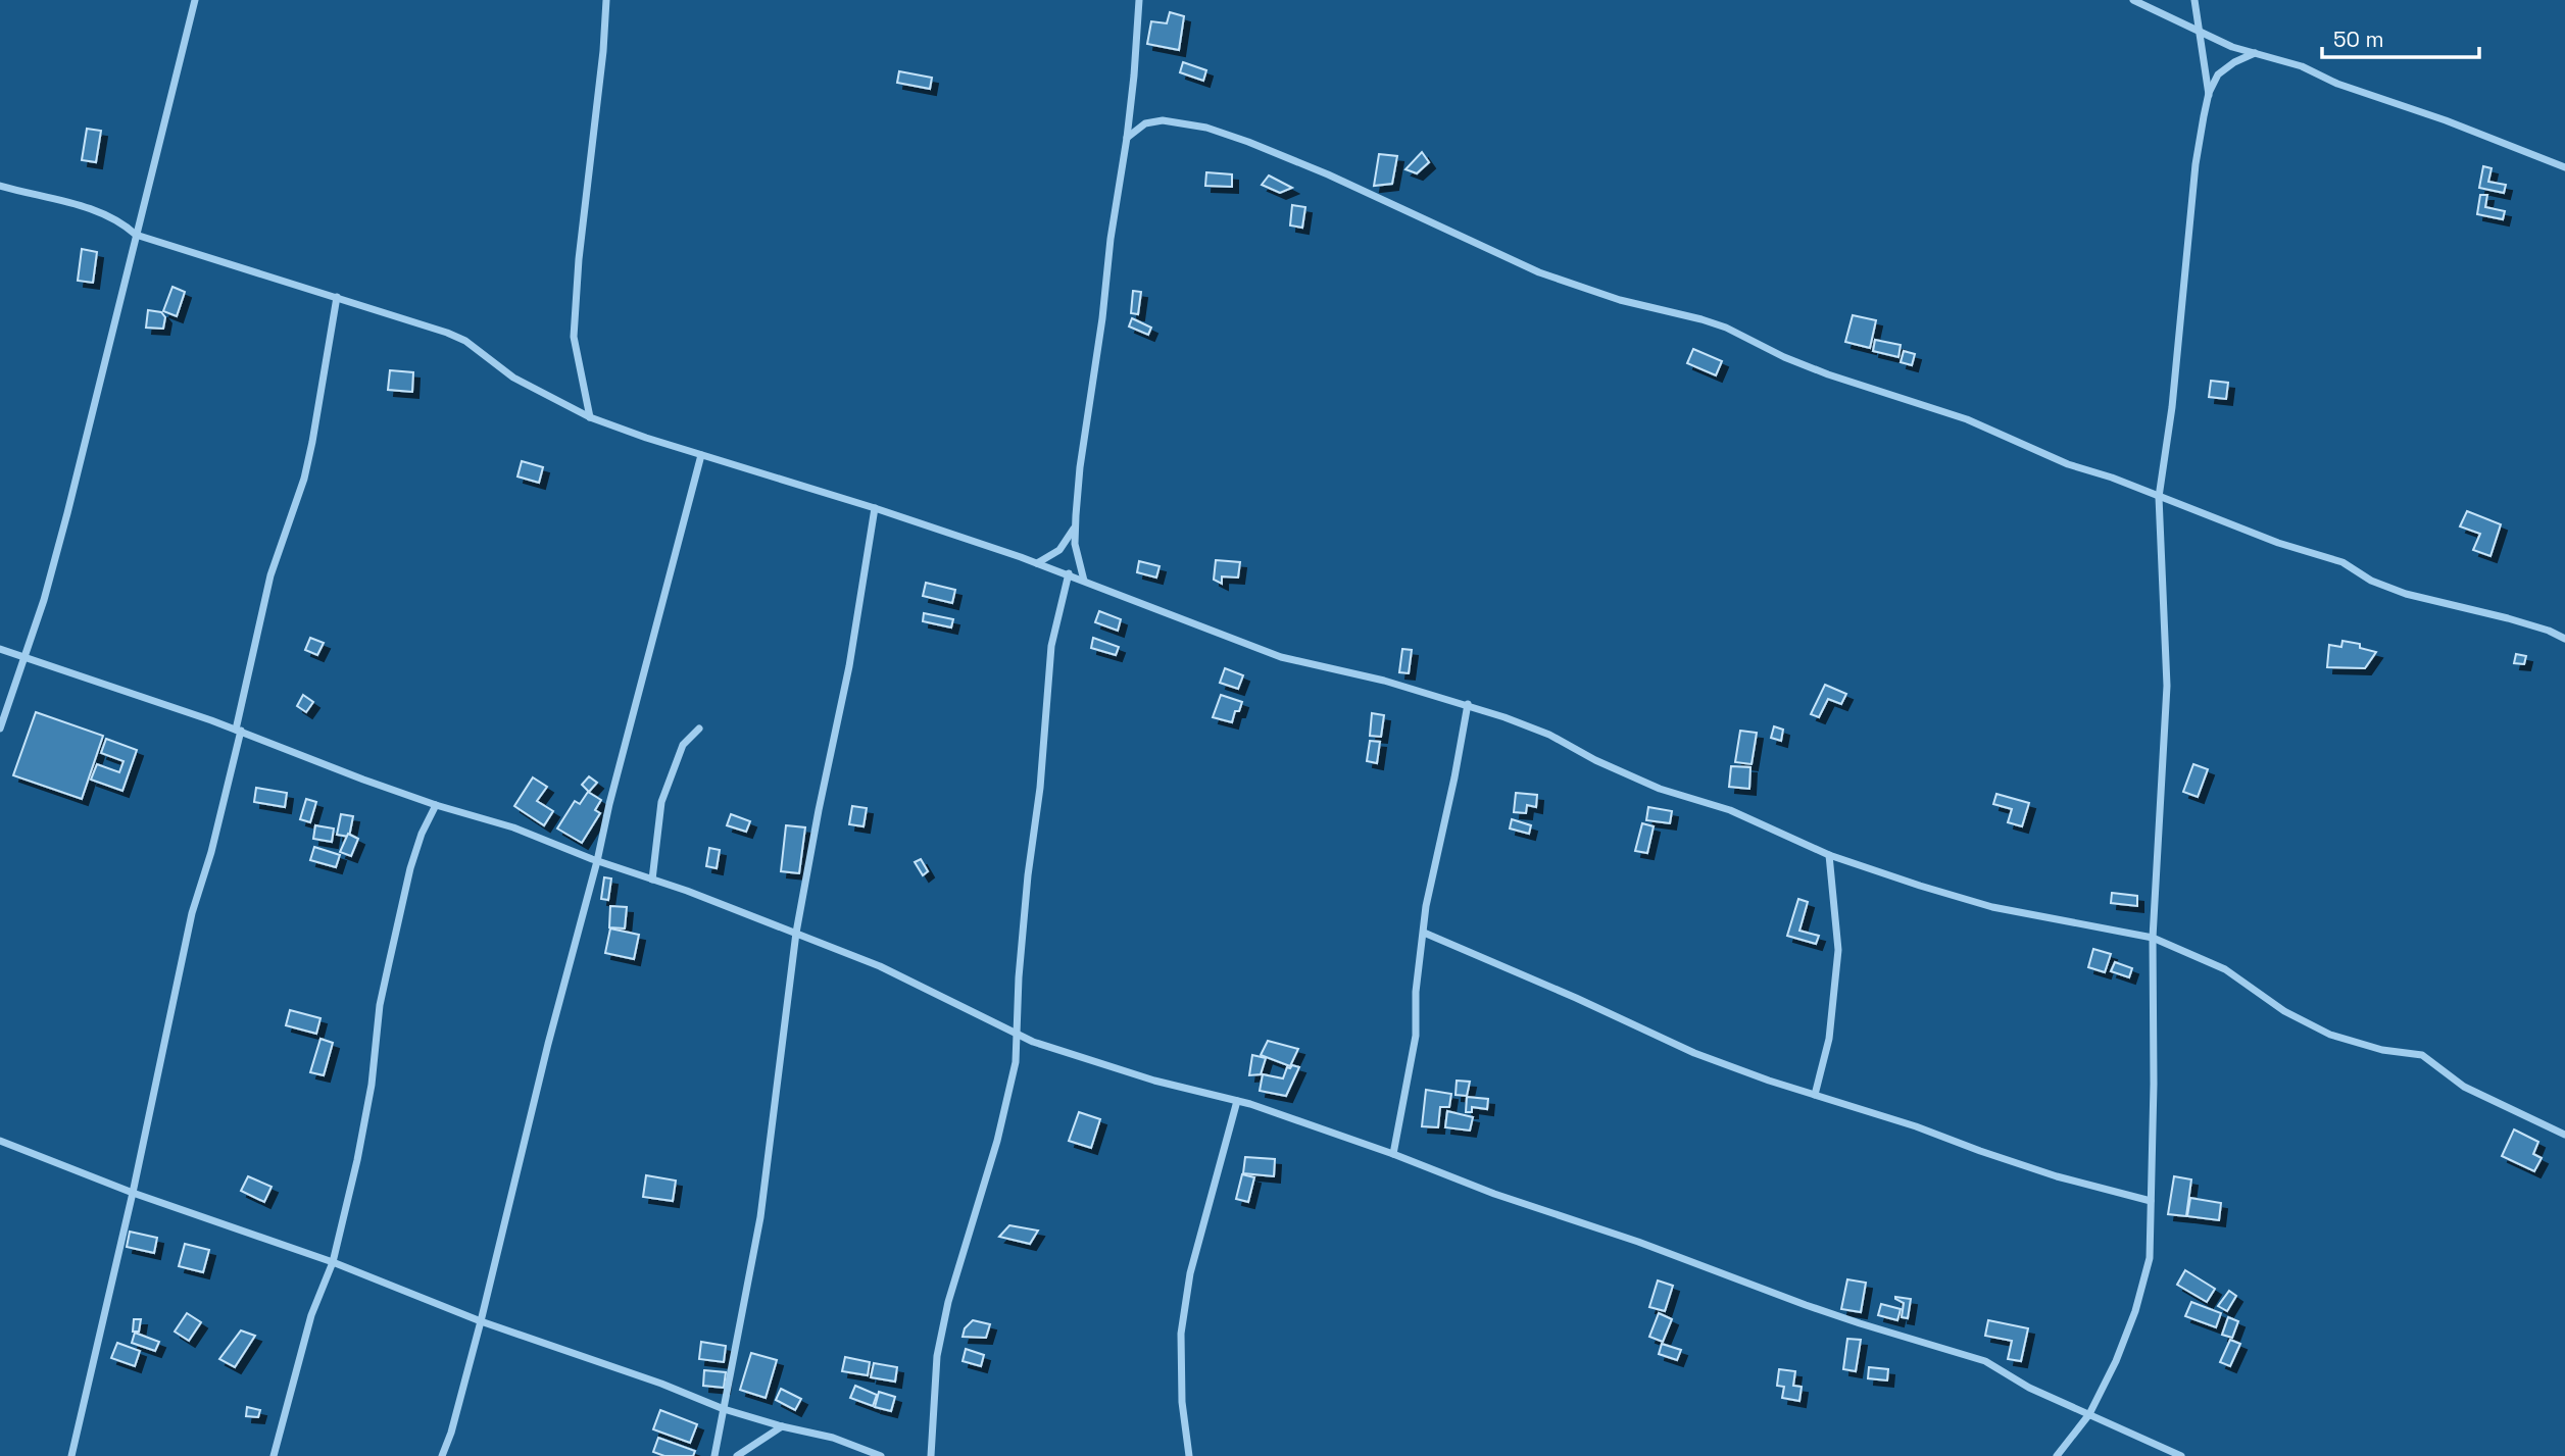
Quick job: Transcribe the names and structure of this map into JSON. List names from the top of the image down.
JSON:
{
  "scale_bar": "50 m"
}
